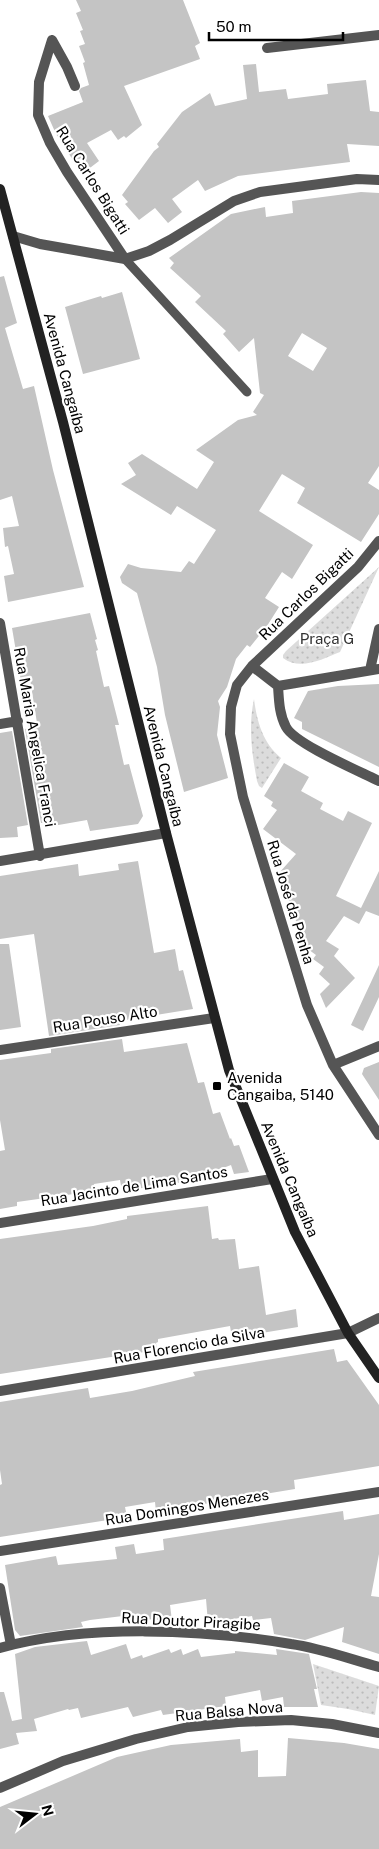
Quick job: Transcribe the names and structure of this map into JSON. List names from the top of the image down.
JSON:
{
  "streets": {
    "main road": ["Avenida Cangaíba"],
    "street": [
      "Rua Carlos Bigatti",
      "Rua Maria Angelica Franci",
      "Rua José da Penha",
      "Rua Pouso Alto",
      "Rua Jacinto de Lima Santos",
      "Rua Florencio da Silva",
      "Rua Domingos Menezes",
      "Rua Doutor Piragibe",
      "Rua Balsa Nova"
    ]
  },
  "crossings": [
    ["Rua Carlos Bigatti", "Avenida Cangaíba"],
    ["Rua Carlos Bigatti", "Rua José da Penha"],
    ["Avenida Cangaíba", "Rua Pouso Alto"],
    ["Avenida Cangaíba", "Rua Jacinto de Lima Santos"],
    ["Avenida Cangaíba", "Rua Florencio da Silva"]
  ],
  "parks": ["Praça G"],
  "places": {
    "transit": ["Avenida Cangaiba, 5140"]
  },
  "scale_bar": "50 m",
  "north": "right"
}
